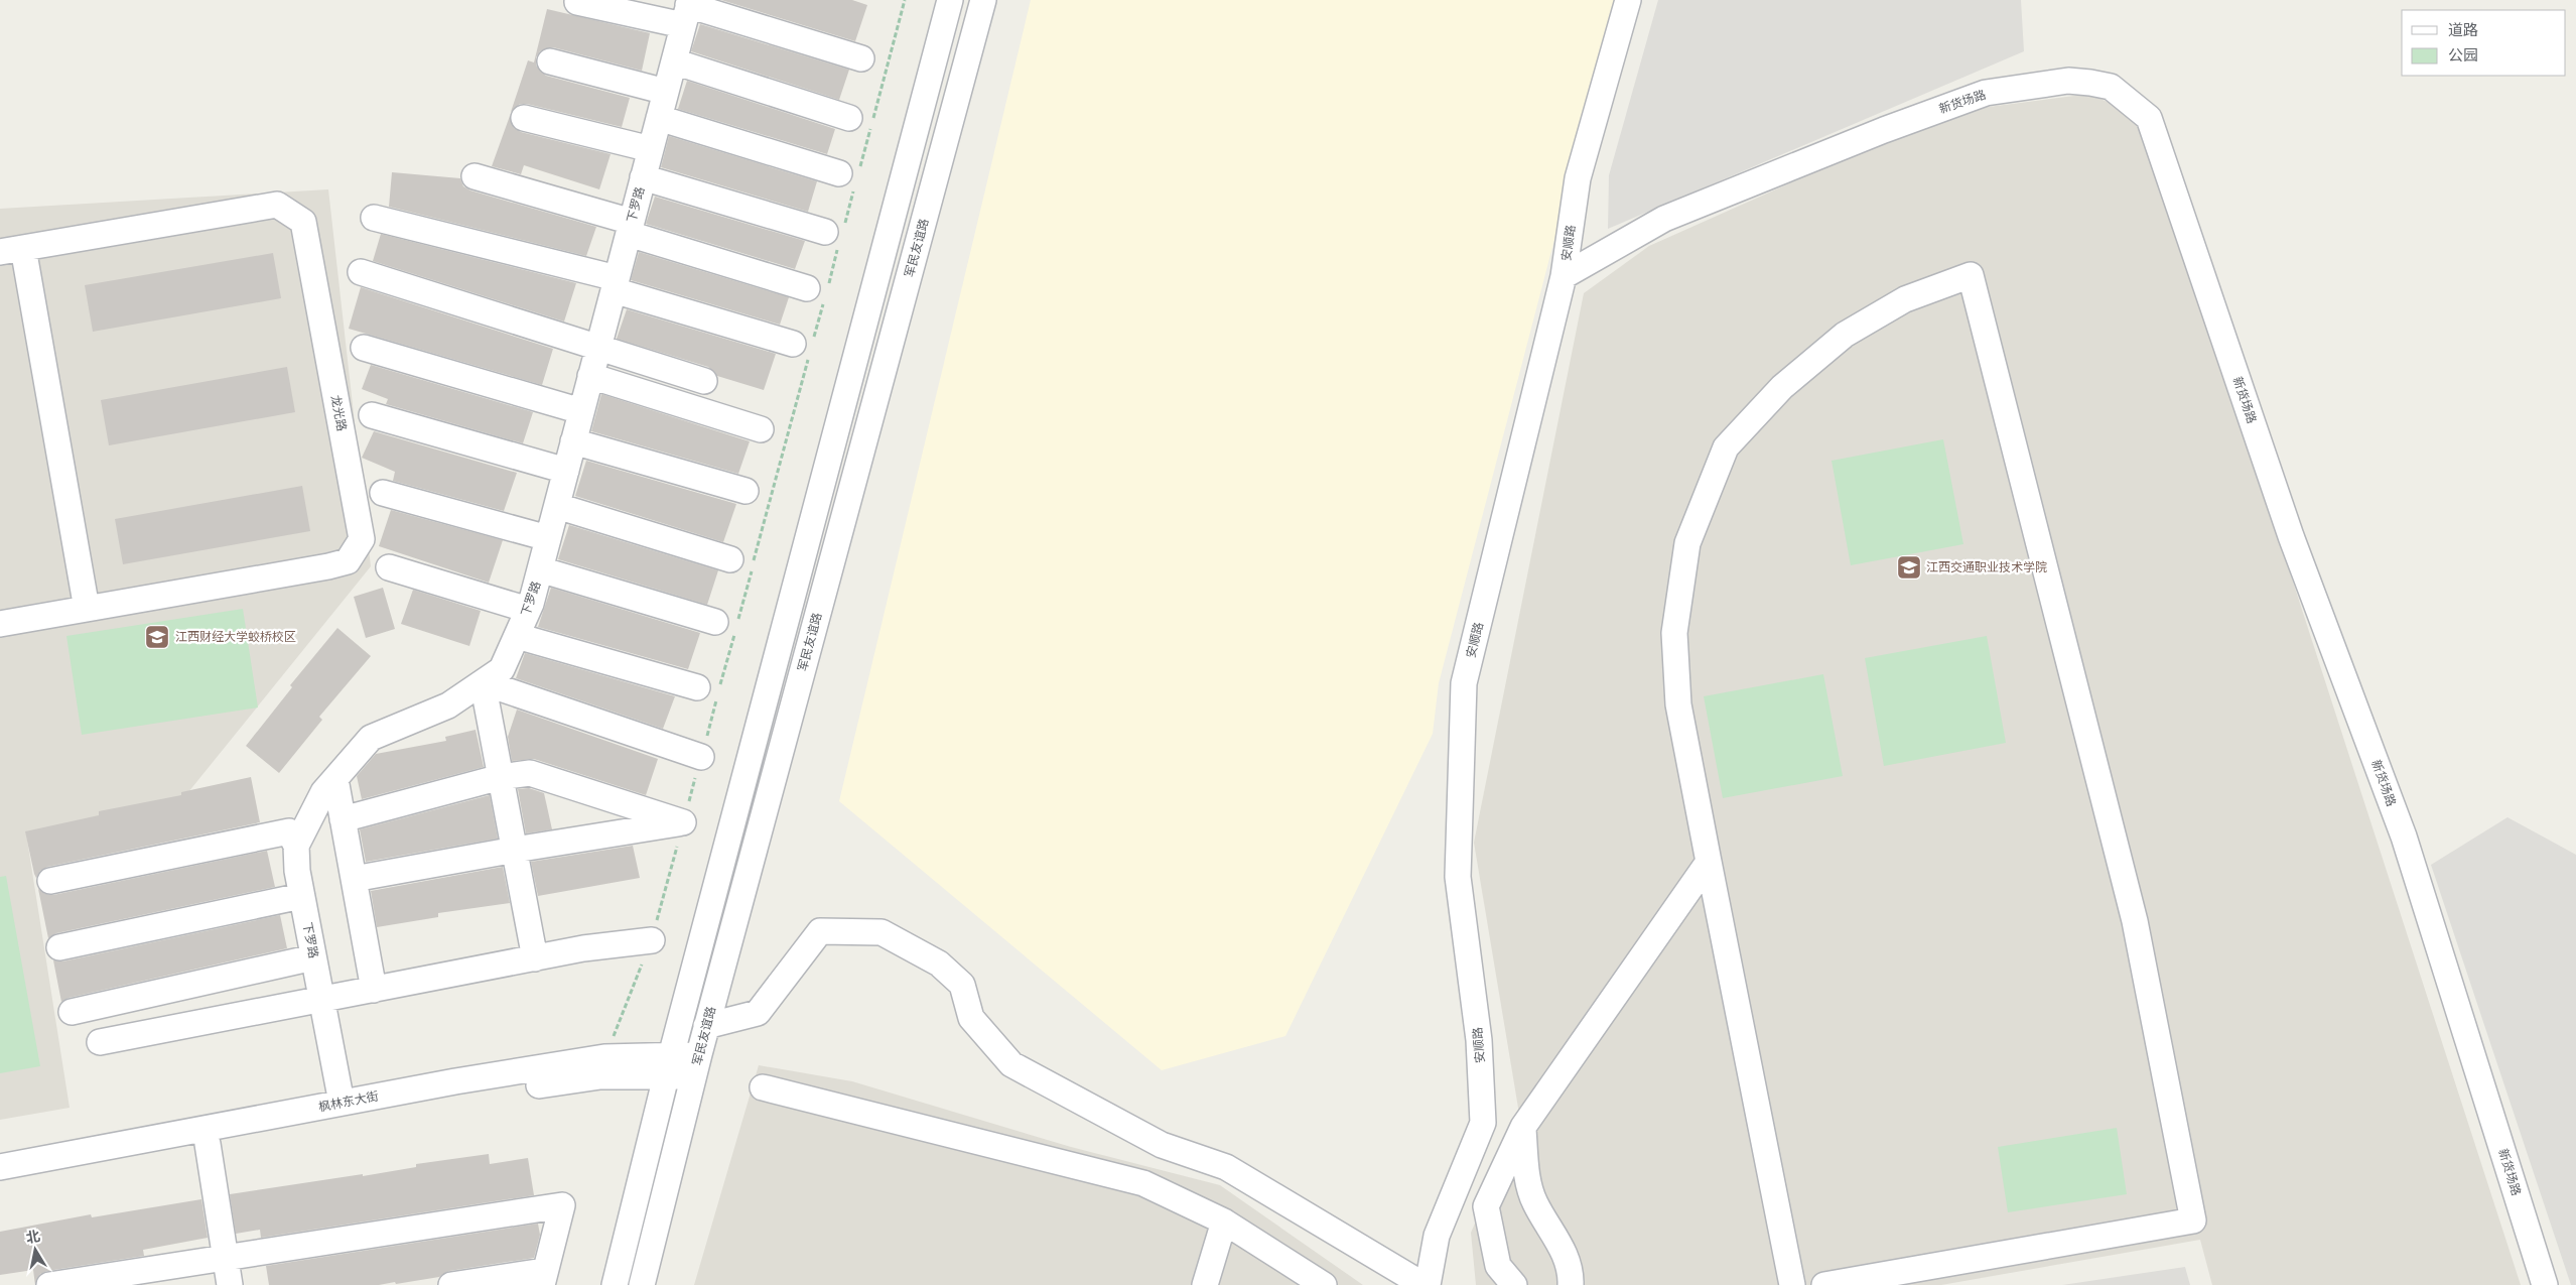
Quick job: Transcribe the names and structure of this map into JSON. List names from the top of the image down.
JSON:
{
  "streets": {
    "street": [
      "新货场路",
      "下罗路",
      "安顺路",
      "军民友谊路",
      "龙光路",
      "枫林东大街"
    ]
  },
  "crossings": [
    ["新货场路", "安顺路"],
    ["下罗路", "枫林东大街"],
    ["军民友谊路", "枫林东大街"]
  ],
  "places": {
    "school or university": ["江西交通职业技术学院", "江西财经大学蛟桥校区"]
  },
  "legend": ["道路", "公园"],
  "north": "top"
}
